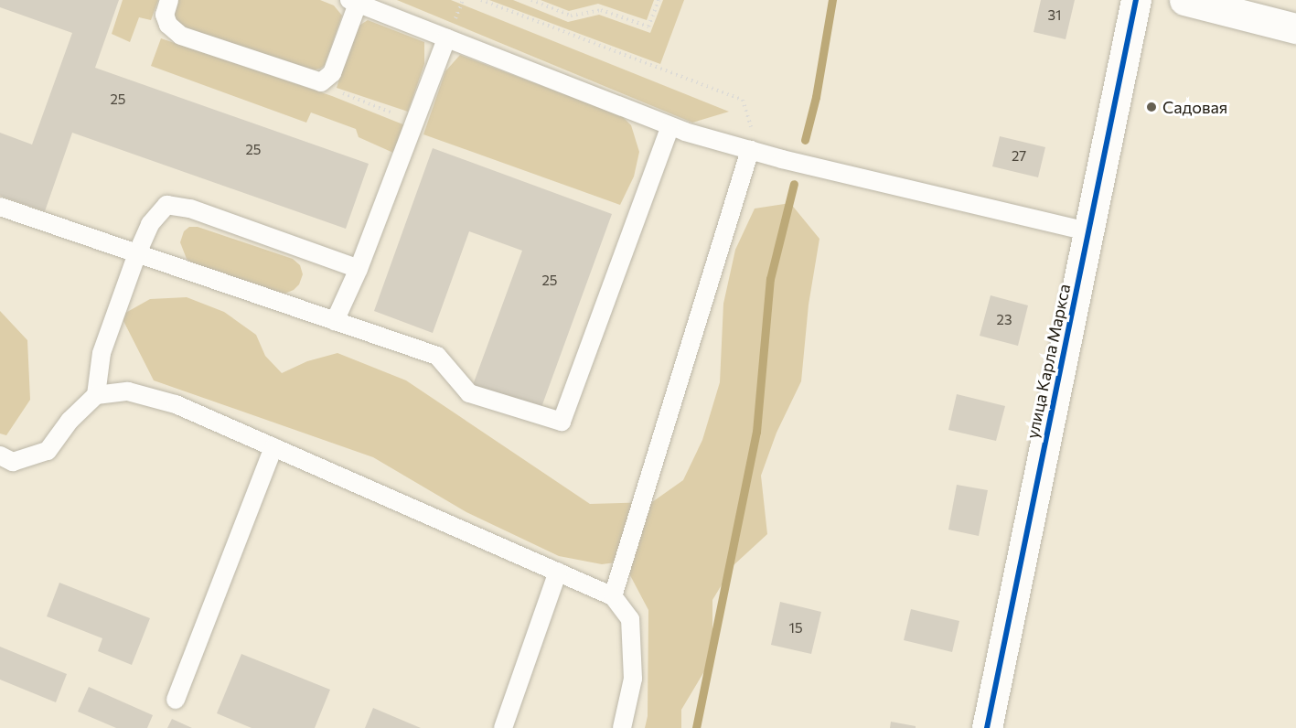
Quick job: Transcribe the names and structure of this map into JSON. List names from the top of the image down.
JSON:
{
  "streets": {
    "street": ["улица Карла Маркса"]
  },
  "places": ["Садовая"],
  "house_numbers": [
    "31",
    "25",
    "25",
    "27",
    "25",
    "23",
    "15"
  ]
}
